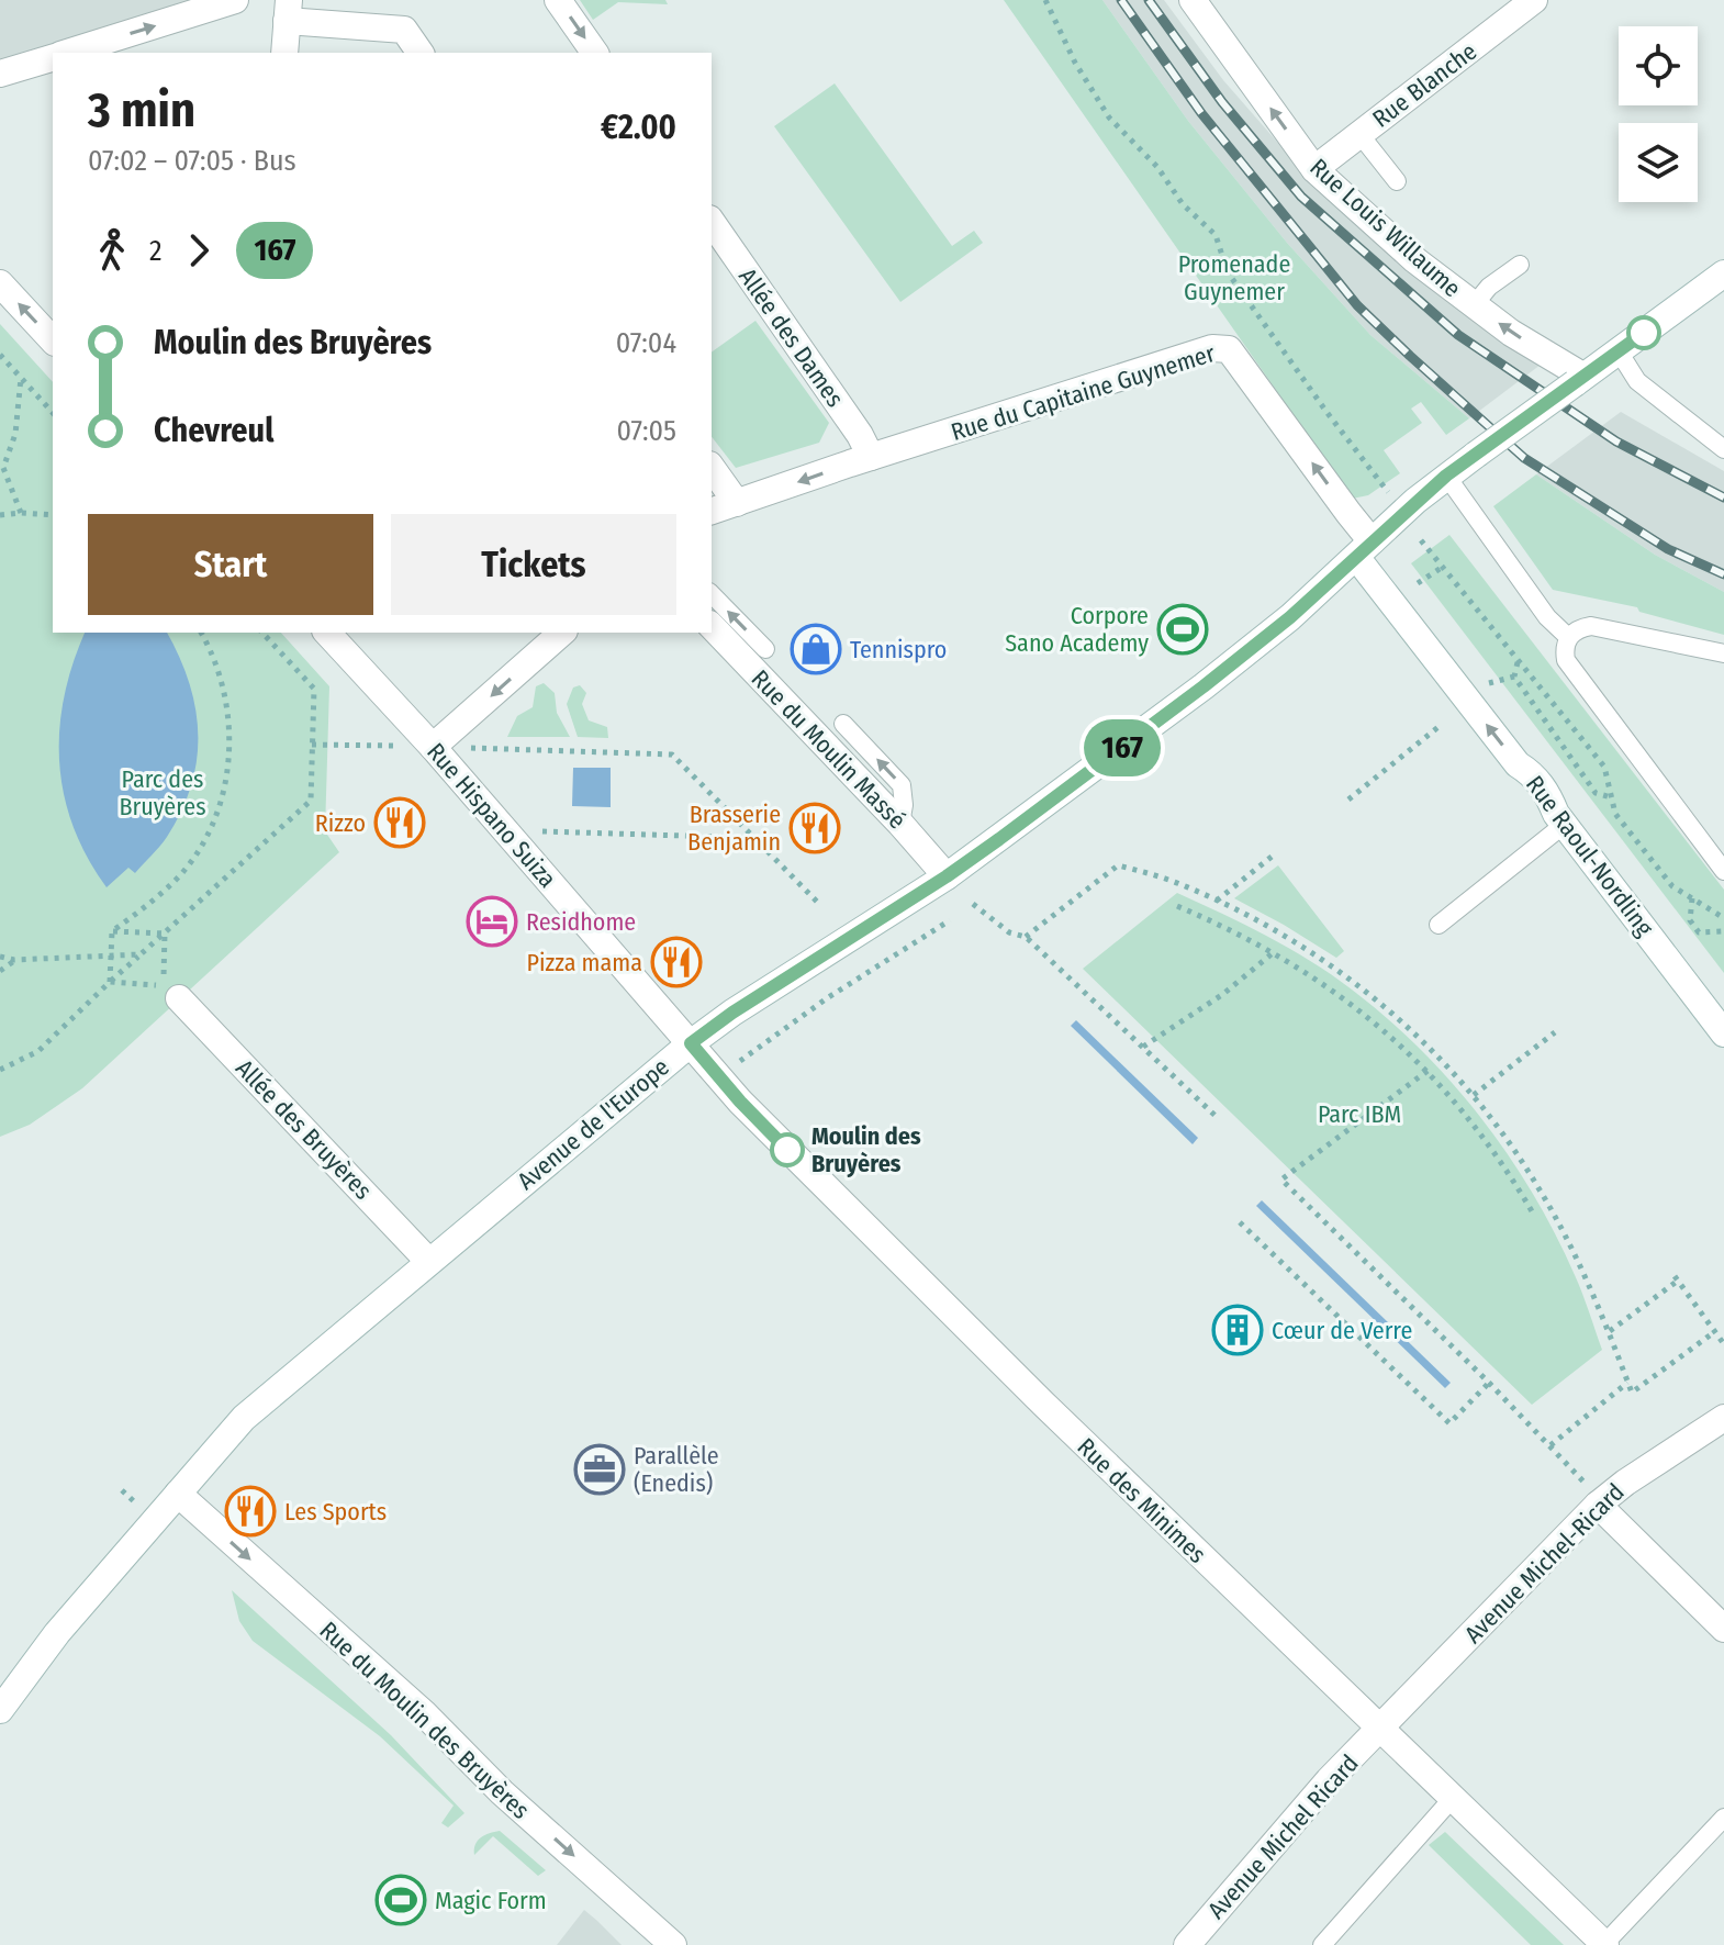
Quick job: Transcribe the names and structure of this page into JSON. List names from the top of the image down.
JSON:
{
  "streets": {
    "street": [
      "Rue Blanche",
      "Rue Louis Willaume",
      "Allée des Dames",
      "Rue du Capitaine Guynemer",
      "Rue du Moulin Massé",
      "Rue Hispano Suiza",
      "Rue Raoul-Nordling",
      "Avenue de l'Europe",
      "Allée des Bruyères",
      "Rue des Minimes",
      "Avenue Michel-Ricard",
      "Rue du Moulin des Bruyères",
      "Avenue Michel Ricard"
    ]
  },
  "crossings": [
    ["Rue Blanche", "Rue Louis Willaume"],
    ["Rue Louis Willaume", "Avenue de l'Europe"],
    ["Allée des Dames", "Rue du Capitaine Guynemer"],
    ["Rue du Capitaine Guynemer", "Rue Raoul-Nordling"],
    ["Rue du Capitaine Guynemer", "Avenue de l'Europe"],
    ["Rue du Moulin Massé", "Avenue de l'Europe"],
    ["Rue Hispano Suiza", "Avenue de l'Europe"],
    ["Rue Hispano Suiza", "Rue des Minimes"],
    ["Rue Raoul-Nordling", "Avenue de l'Europe"],
    ["Avenue de l'Europe", "Allée des Bruyères"],
    ["Avenue de l'Europe", "Rue des Minimes"],
    ["Avenue de l'Europe", "Rue du Moulin des Bruyères"],
    ["Rue des Minimes", "Avenue Michel-Ricard"],
    ["Rue des Minimes", "Avenue Michel Ricard"],
    ["Avenue Michel-Ricard", "Avenue Michel Ricard"]
  ],
  "one_way": [
    "Rue Louis Willaume",
    "Rue du Capitaine Guynemer",
    "Rue Raoul-Nordling",
    "Rue du Moulin des Bruyères"
  ],
  "parks": ["Promenade Guynemer", "Parc des Bruyères", "Parc IBM"],
  "places": {
    "sports": ["Corpore Sano Academy", "Magic Form"],
    "shop": ["Tennispro"],
    "restaurant": [
      "Rizzo",
      "Brasserie Benjamin",
      "Pizza mama",
      "Les Sports"
    ],
    "hotel": ["Residhome"],
    "other": ["Moulin des Bruyères"],
    "building": ["Cœur de Verre"],
    "office": ["Parallèle (Enedis)"]
  },
  "lines": ["bus line 167"],
  "page": {
    "on_map": "167",
    "heading": ["3 min", "07:02 – 07:05 · Bus", "€2.00"],
    "legs": ["2", "167"],
    "list": [
      {
        "name": "Moulin des Bruyères",
        "value": "07:04"
      },
      {
        "name": "Chevreul",
        "value": "07:05"
      }
    ],
    "buttons": ["Start", "Tickets"]
  }
}
